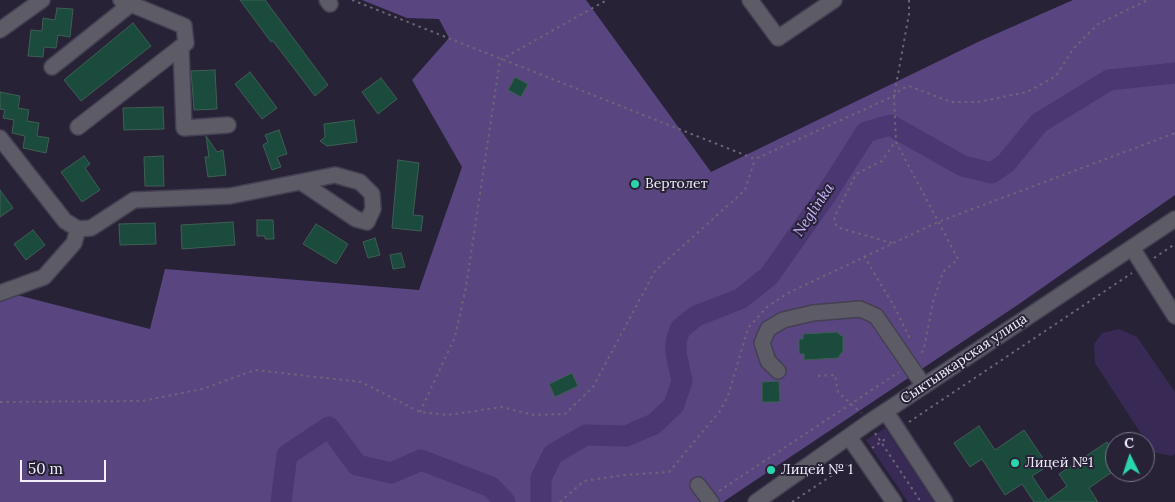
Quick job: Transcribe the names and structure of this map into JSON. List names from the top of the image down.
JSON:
{
  "streets": {
    "street": ["Сыктывкарская улица"]
  },
  "water": ["Neglinka"],
  "places": ["Вертолет", "Лицей №1", "Лицей № 1"],
  "scale_bar": "50 m",
  "north": "top"
}
